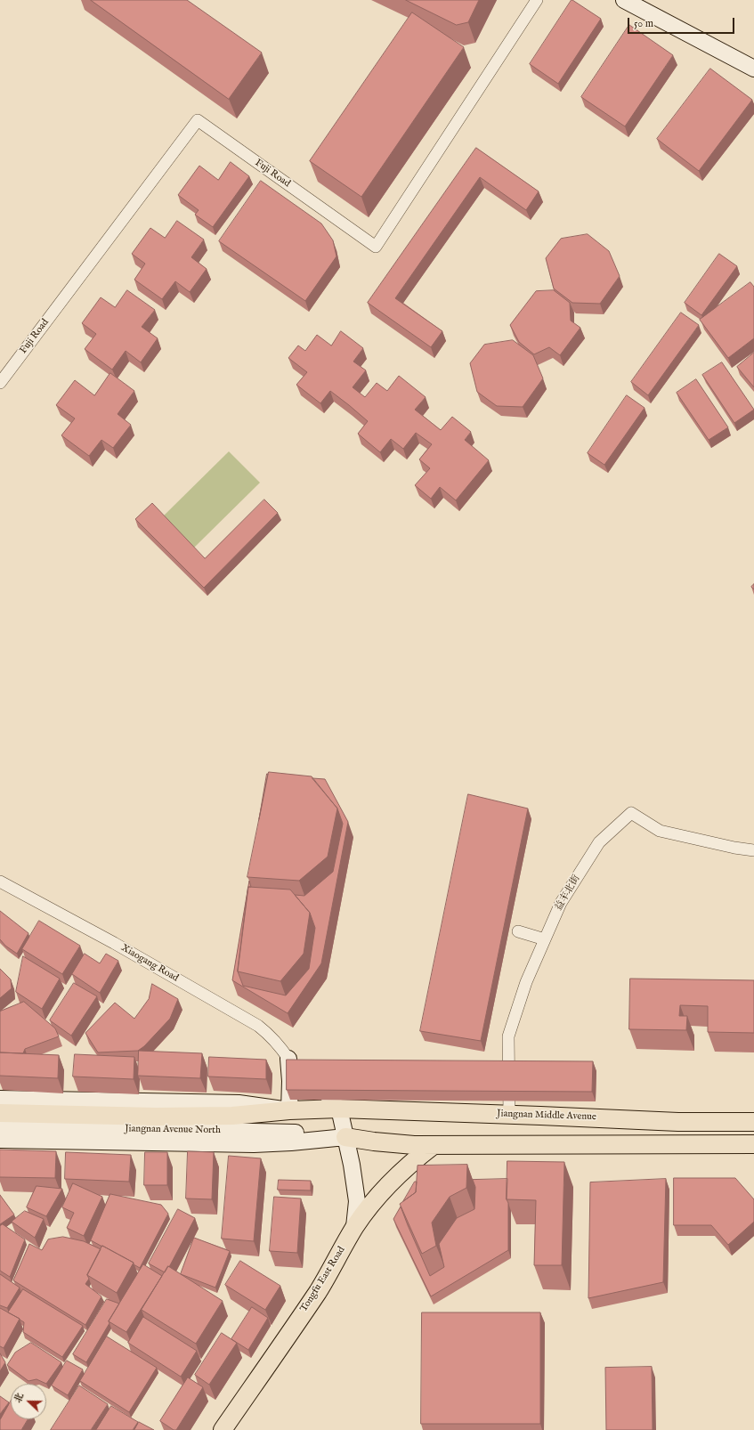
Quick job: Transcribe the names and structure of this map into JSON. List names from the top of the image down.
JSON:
{
  "streets": {
    "main road": ["Jiangnan Middle Avenue", "Jiangnan Avenue North", "Tongfu East Road"],
    "street": ["Fuji Road", "益丰北街", "Xiaogang Road"]
  },
  "crossings": [
    ["益丰北街", "Jiangnan Middle Avenue"],
    ["Jiangnan Middle Avenue", "Jiangnan Avenue North"],
    ["Jiangnan Middle Avenue", "Tongfu East Road"],
    ["Jiangnan Avenue North", "Tongfu East Road"]
  ],
  "scale_bar": "50 m",
  "north": "left"
}
